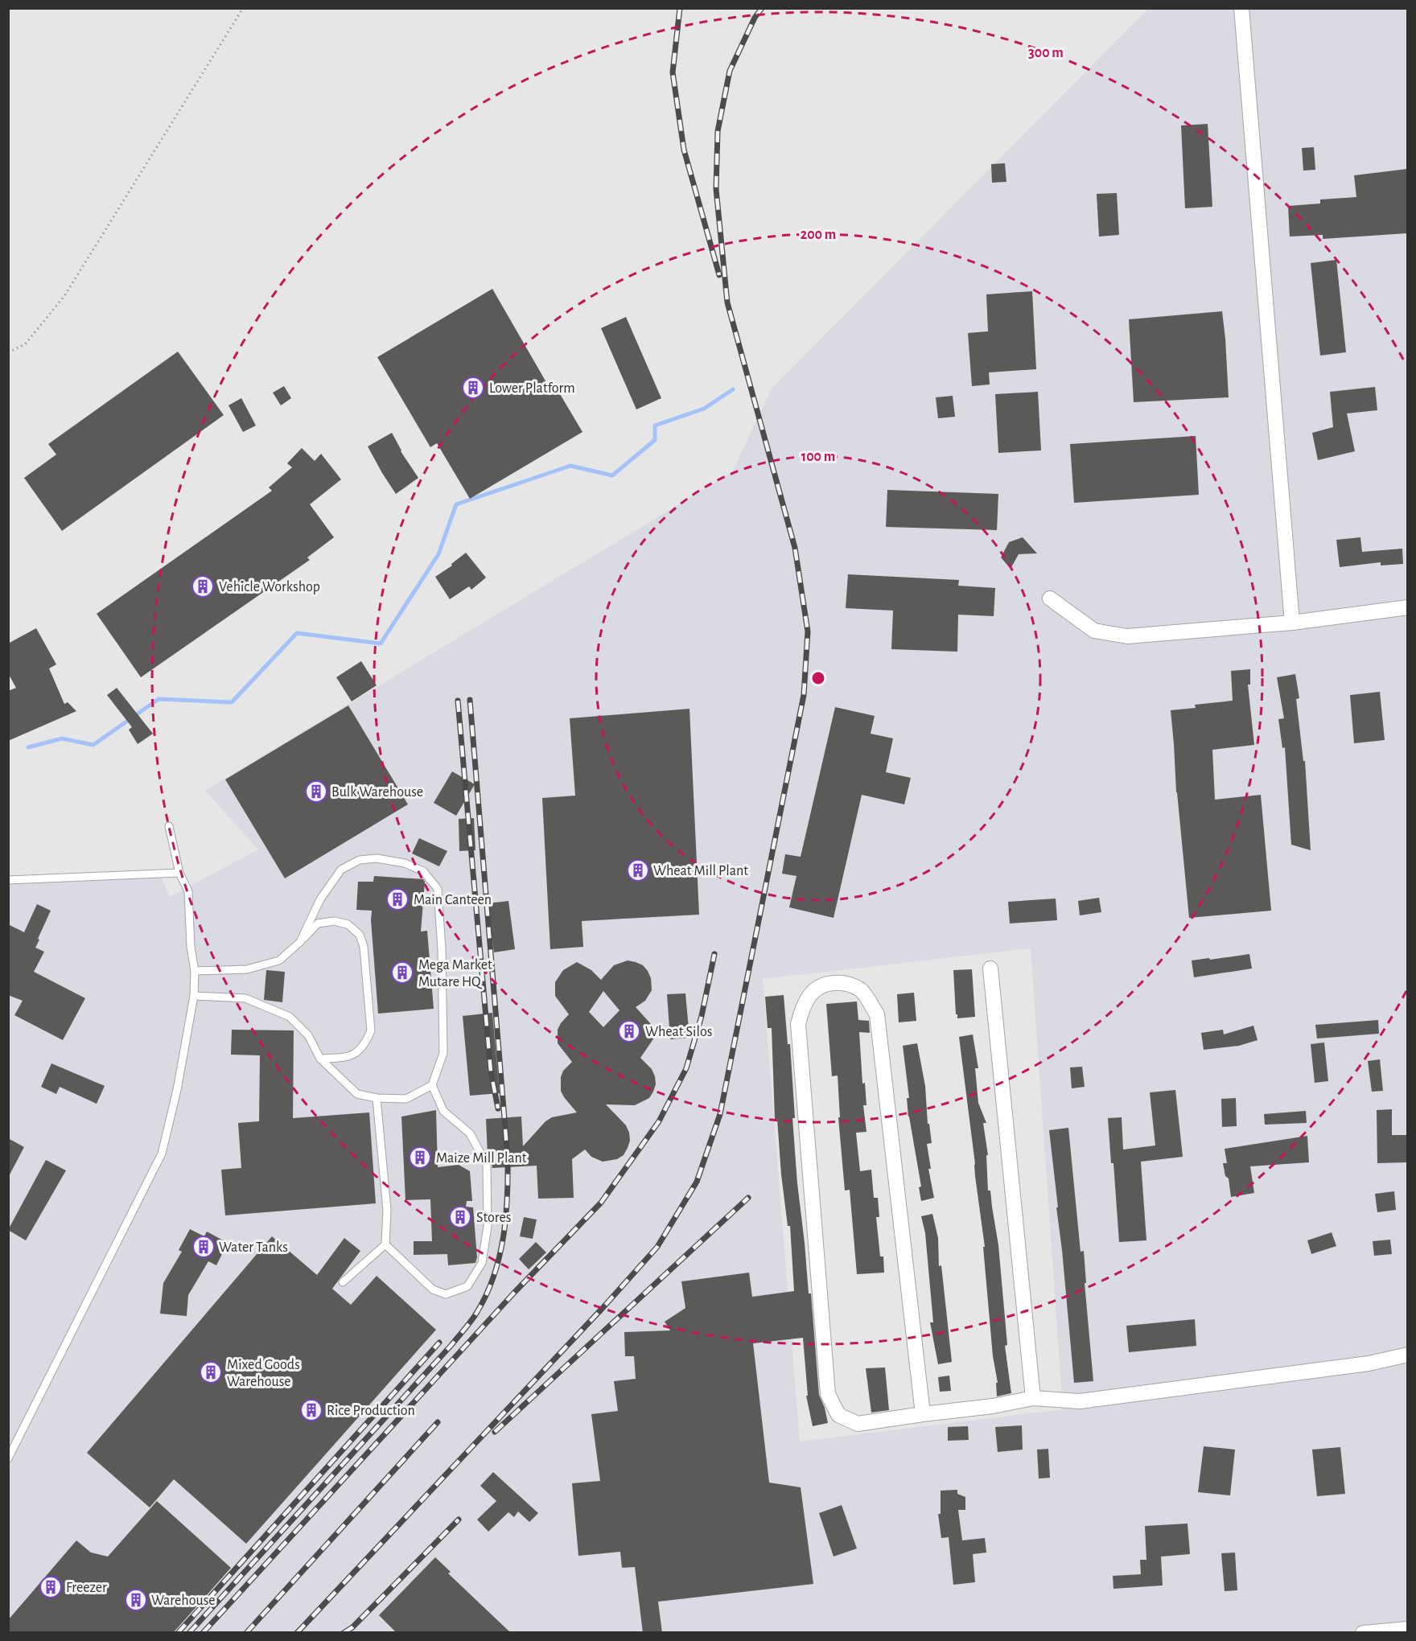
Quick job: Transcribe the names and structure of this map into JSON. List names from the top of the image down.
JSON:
{
  "places": {
    "building": [
      "Lower Platform",
      "Vehicle Workshop",
      "Bulk Warehouse",
      "Wheat Mill Plant",
      "Main Canteen",
      "Mega Market Mutare HQ",
      "Wheat Silos",
      "Maize Mill Plant",
      "Stores",
      "Water Tanks",
      "Mixed Goods Warehouse",
      "Rice Production",
      "Freezer",
      "Warehouse"
    ]
  },
  "rings": ["300 m", "200 m", "100 m"]
}
